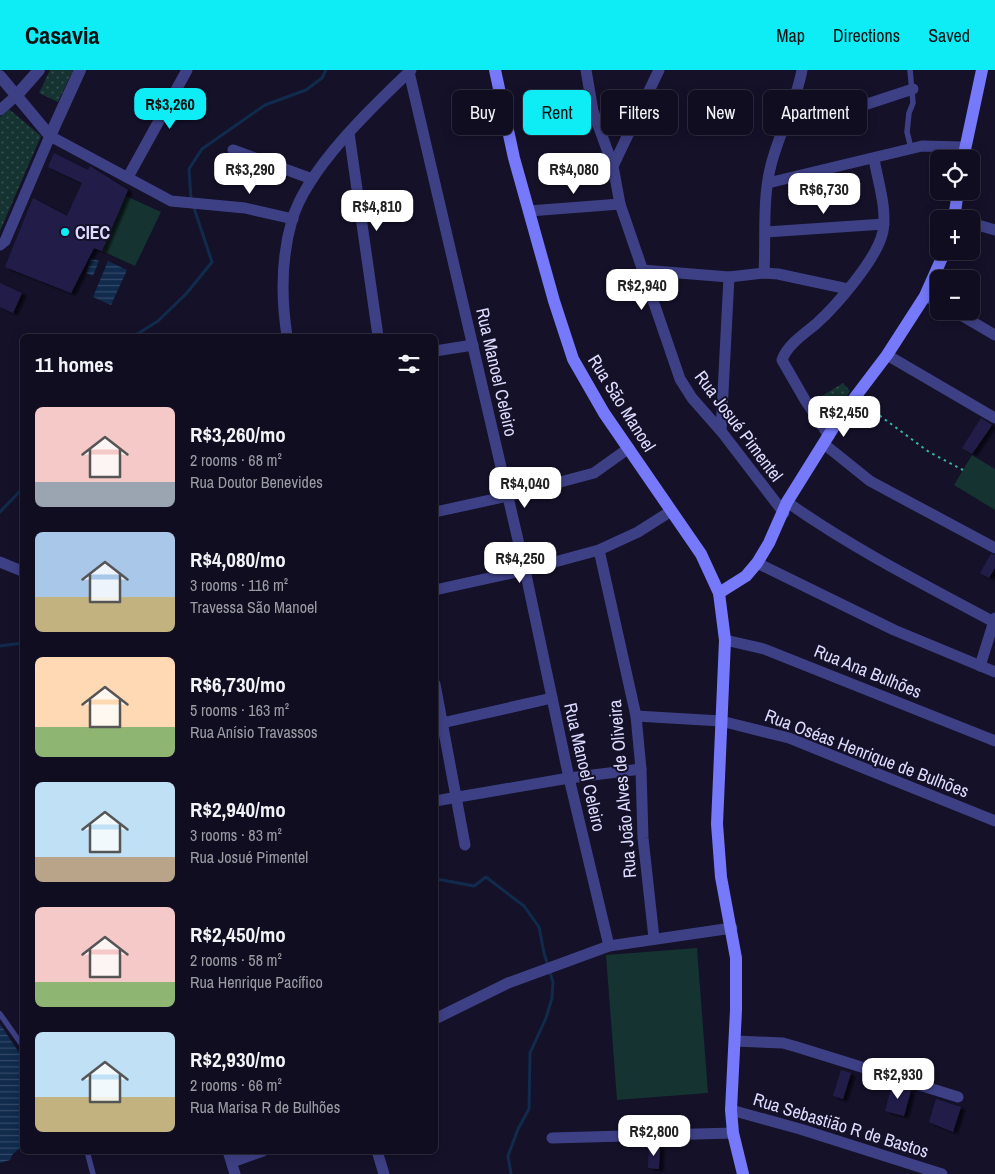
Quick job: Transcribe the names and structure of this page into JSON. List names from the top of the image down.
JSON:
{
  "streets": {
    "main road": ["Rua São Manoel"],
    "street": [
      "Rua Manoel Celeiro",
      "Rua Josué Pimentel",
      "Rua Ana Bulhões",
      "Rua Oséas Henrique de Bulhões",
      "Rua João Alves de Oliveira",
      "Rua Sebastião R de Bastos"
    ]
  },
  "crossings": [
    ["Rua São Manoel", "Rua Ana Bulhões"],
    ["Rua São Manoel", "Rua Oséas Henrique de Bulhões"],
    ["Rua São Manoel", "Rua Sebastião R de Bastos"],
    ["Rua Oséas Henrique de Bulhões", "Rua João Alves de Oliveira"]
  ],
  "places": ["CIEC"],
  "page": {
    "header": "Casavia",
    "nav": ["Map", "Directions", "Saved"],
    "price": [
      "R$3,260",
      "R$3,290",
      "R$4,080",
      "R$6,730",
      "R$4,810",
      "R$2,940",
      "R$2,450",
      "R$4,040",
      "R$4,250",
      "R$2,930",
      "R$2,800"
    ],
    "chip": [
      "Buy",
      "Rent",
      "Filters",
      "New",
      "Apartment"
    ],
    "map_buttons": ["+", "−"],
    "heading": "11 homes",
    "list": [
      {
        "name": "R$3,260/mo",
        "note": "2 rooms · 68 m² · Rua Doutor Benevides"
      },
      {
        "name": "R$4,080/mo",
        "note": "3 rooms · 116 m² · Travessa São Manoel"
      },
      {
        "name": "R$6,730/mo",
        "note": "5 rooms · 163 m² · Rua Anísio Travassos"
      },
      {
        "name": "R$2,940/mo",
        "note": "3 rooms · 83 m² · Rua Josué Pimentel"
      },
      {
        "name": "R$2,450/mo",
        "note": "2 rooms · 58 m² · Rua Henrique Pacífico"
      },
      {
        "name": "R$2,930/mo",
        "note": "2 rooms · 66 m² · Rua Marisa R de Bulhões"
      }
    ]
  }
}
